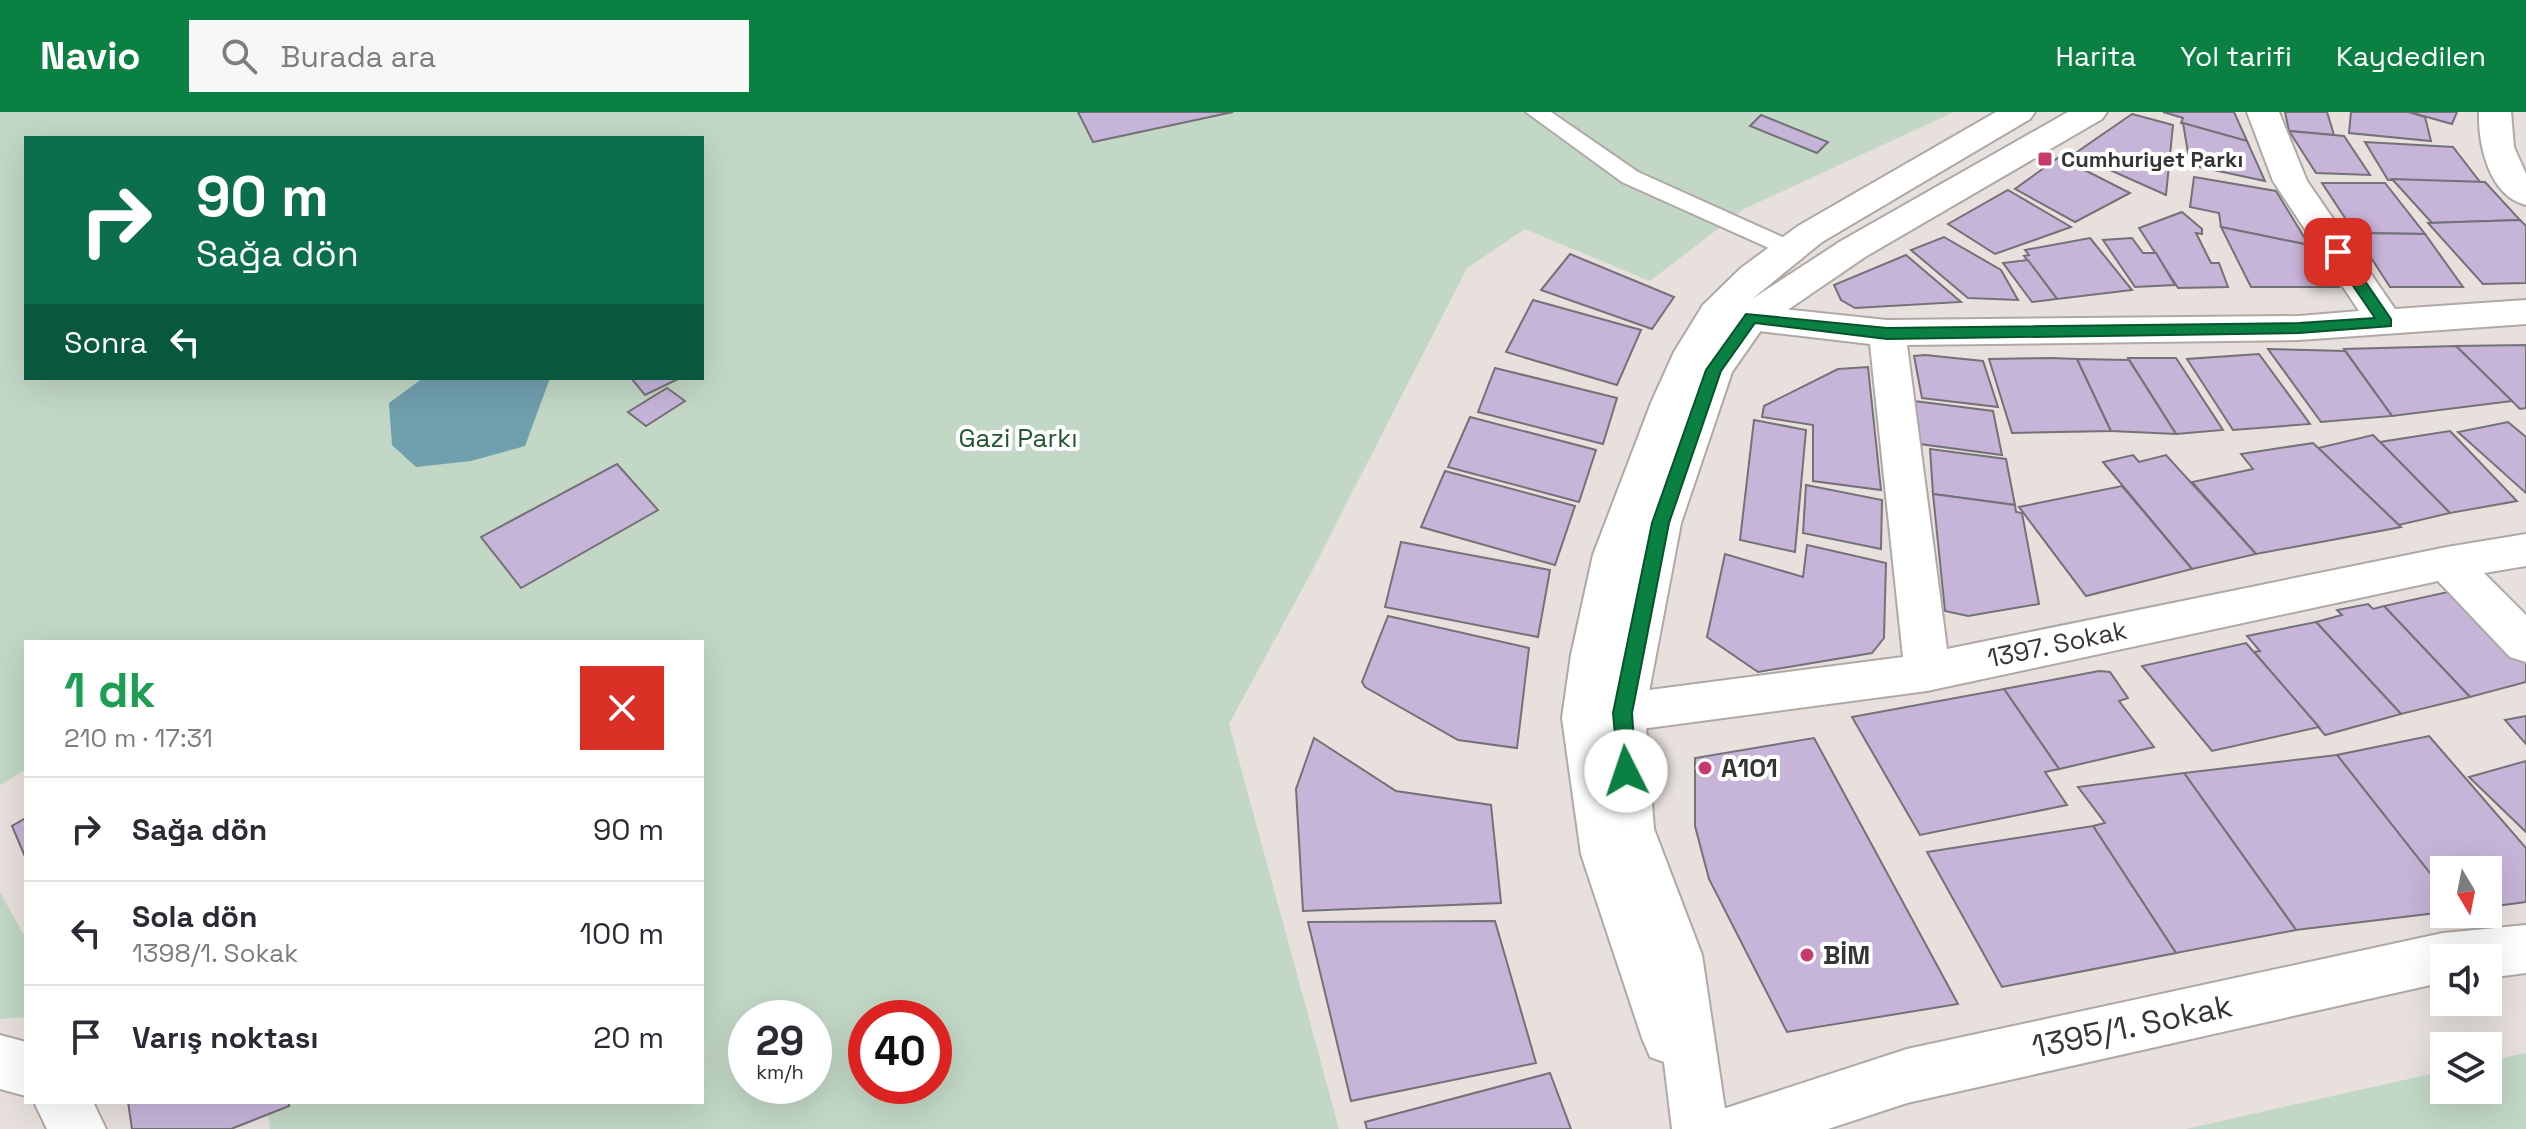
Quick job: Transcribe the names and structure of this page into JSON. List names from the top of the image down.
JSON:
{
  "streets": {
    "street": ["1397. Sokak", "1395/1. Sokak"]
  },
  "parks": ["Gazi Parkı"],
  "places": {
    "transit": ["Cumhuriyet Parkı"],
    "other": ["A101", "BİM"]
  },
  "north": "bottom",
  "page": {
    "header": "Navio",
    "search": "Burada ara",
    "nav": ["Harita", "Yol tarifi", "Kaydedilen"],
    "turn": ["90 m", "Sağa dön"],
    "then": "Sonra",
    "heading": ["1 dk", "210 m · 17:31"],
    "list": [
      {
        "name": "Sağa dön",
        "value": "90 m"
      },
      {
        "name": "Sola dön",
        "note": "1398/1. Sokak",
        "value": "100 m"
      },
      {
        "name": "Varış noktası",
        "value": "20 m"
      }
    ],
    "speed": "29 km/h",
    "limit": "40"
  }
}
